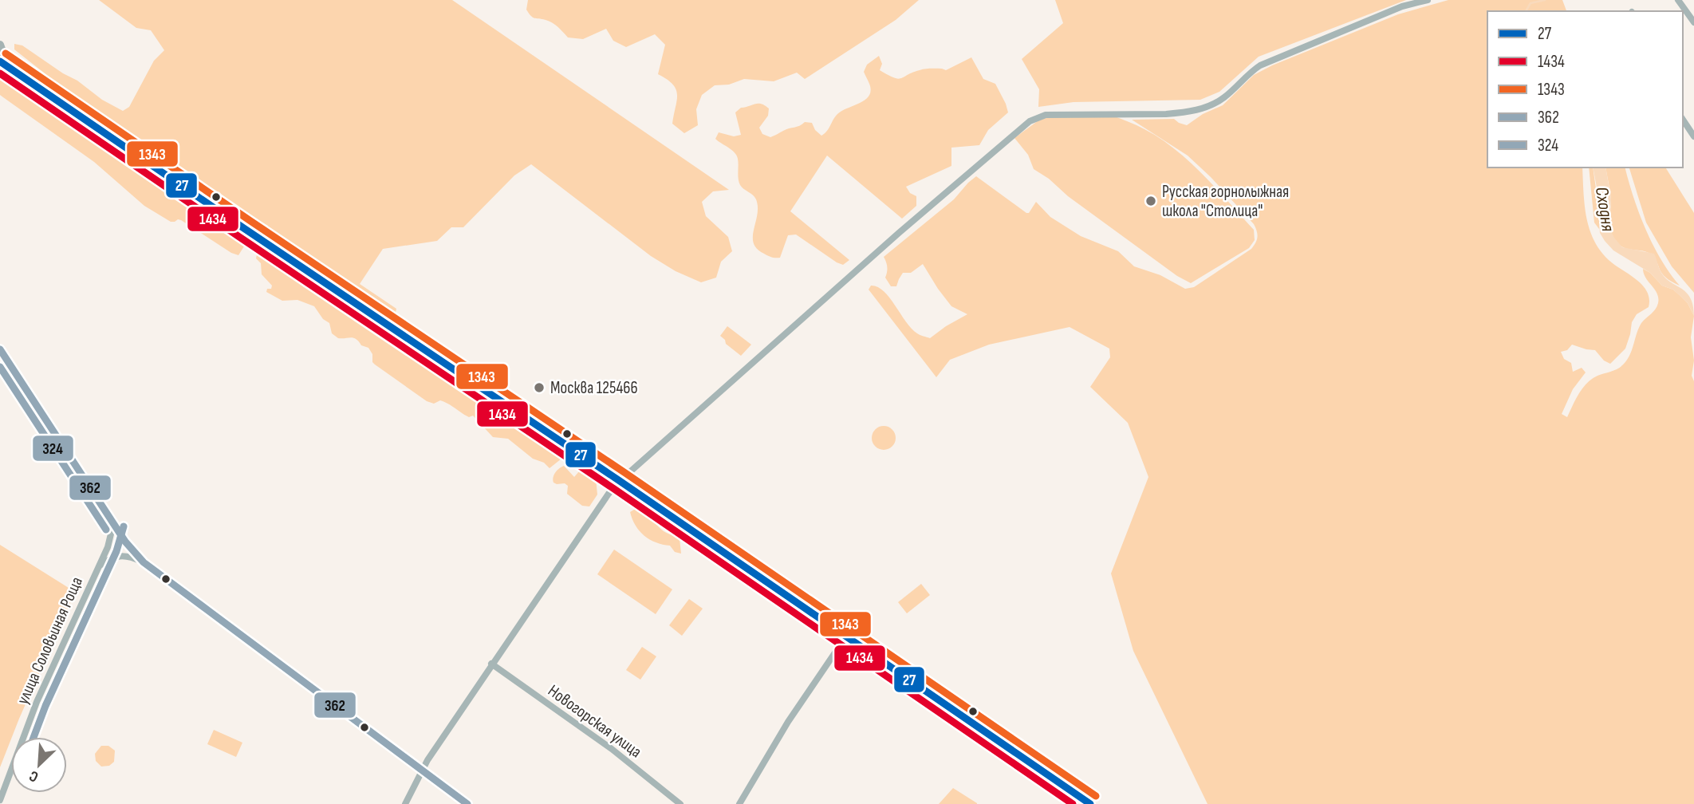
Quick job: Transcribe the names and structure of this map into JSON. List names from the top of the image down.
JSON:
{
  "streets": {
    "street": ["улица Соловьиная Роща", "Новогорская улица"]
  },
  "water": ["Сходня"],
  "places": ["Русская горнолыжная школа \"Столица\"", "Москва 125466"],
  "lines": [
    "transit line 1343",
    "transit line 27",
    "transit line 1434",
    "transit line 362",
    "transit line 324"
  ],
  "legend": [
    "27",
    "1434",
    "1343",
    "362",
    "324"
  ],
  "north": "bottom left"
}
